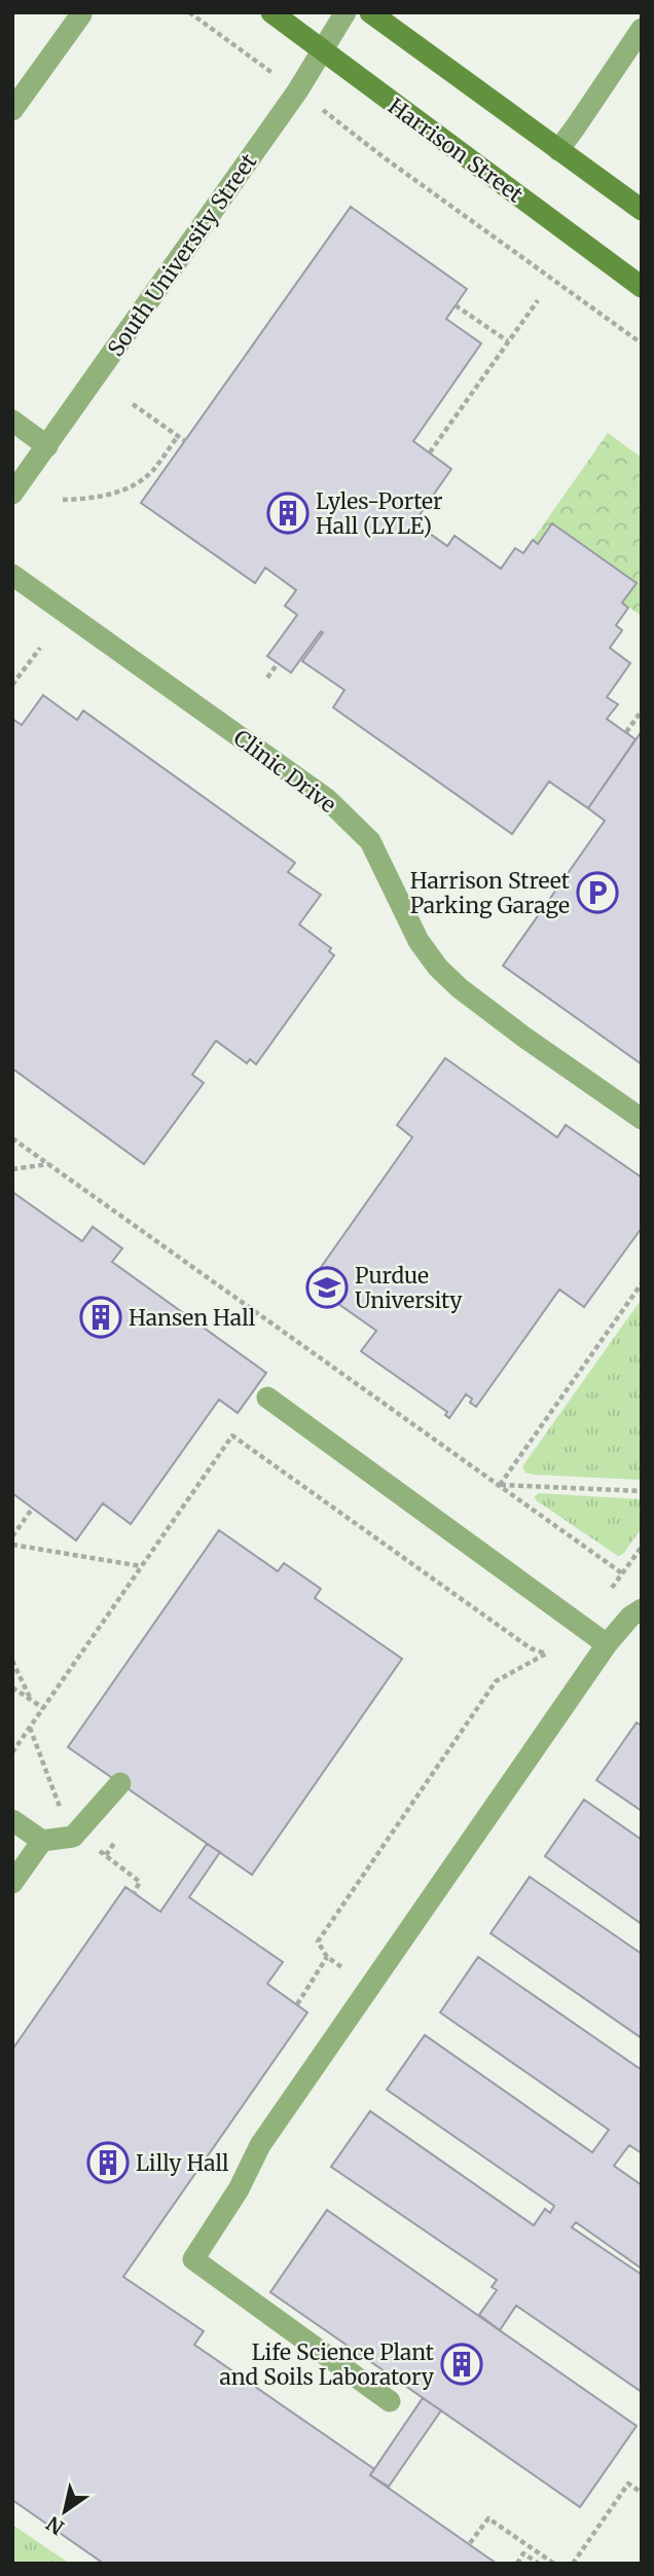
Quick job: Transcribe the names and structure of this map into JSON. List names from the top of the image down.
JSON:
{
  "streets": {
    "main road": ["Harrison Street"],
    "street": ["South University Street", "Clinic Drive"]
  },
  "crossings": [
    ["Harrison Street", "South University Street"]
  ],
  "places": {
    "building": [
      "Lyles-Porter Hall (LYLE)",
      "Hansen Hall",
      "Lilly Hall",
      "Life Science Plant and Soils Laboratory"
    ],
    "parking": ["Harrison Street Parking Garage"],
    "school or university": ["Purdue University"]
  },
  "north": "bottom left"
}
